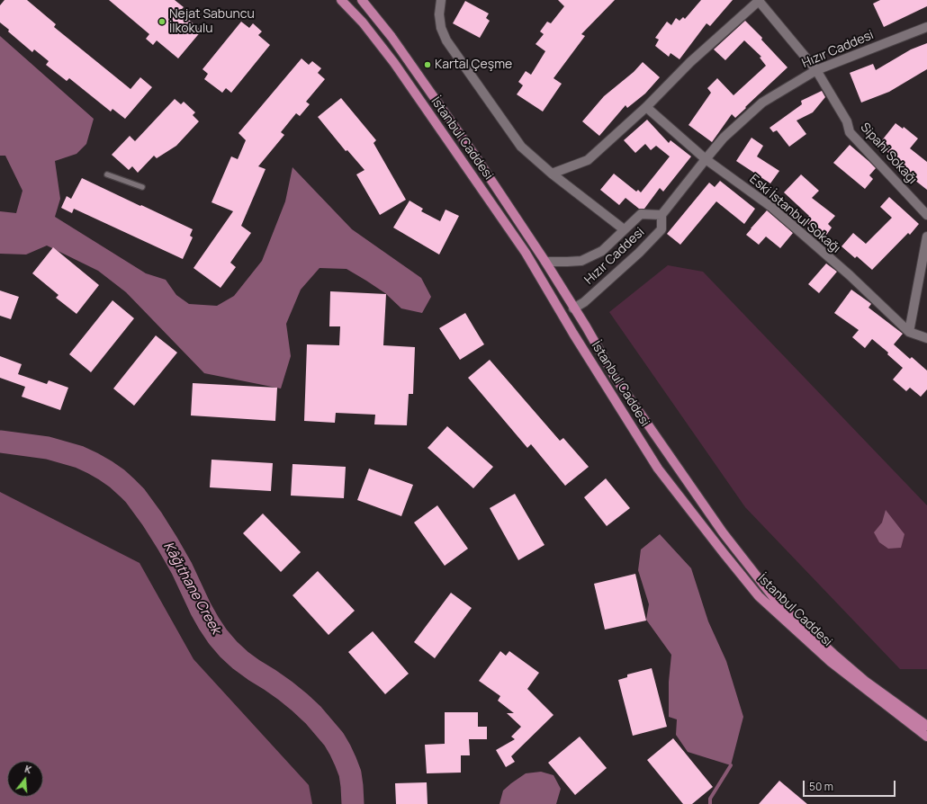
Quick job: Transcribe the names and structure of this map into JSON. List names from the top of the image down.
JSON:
{
  "streets": {
    "main road": ["İstanbul Caddesi"],
    "street": ["Hızır Caddesi", "Sipahi Sokağı", "Eski İstanbul Sokağı"]
  },
  "crossings": [
    ["Hızır Caddesi", "İstanbul Caddesi"],
    ["Hızır Caddesi", "Sipahi Sokağı"],
    ["Hızır Caddesi", "Eski İstanbul Sokağı"]
  ],
  "water": ["Kâğıthane Creek"],
  "places": ["Nejat Sabuncu İlkokulu", "Kartal Çeşme"],
  "scale_bar": "50 m",
  "north": "top"
}
